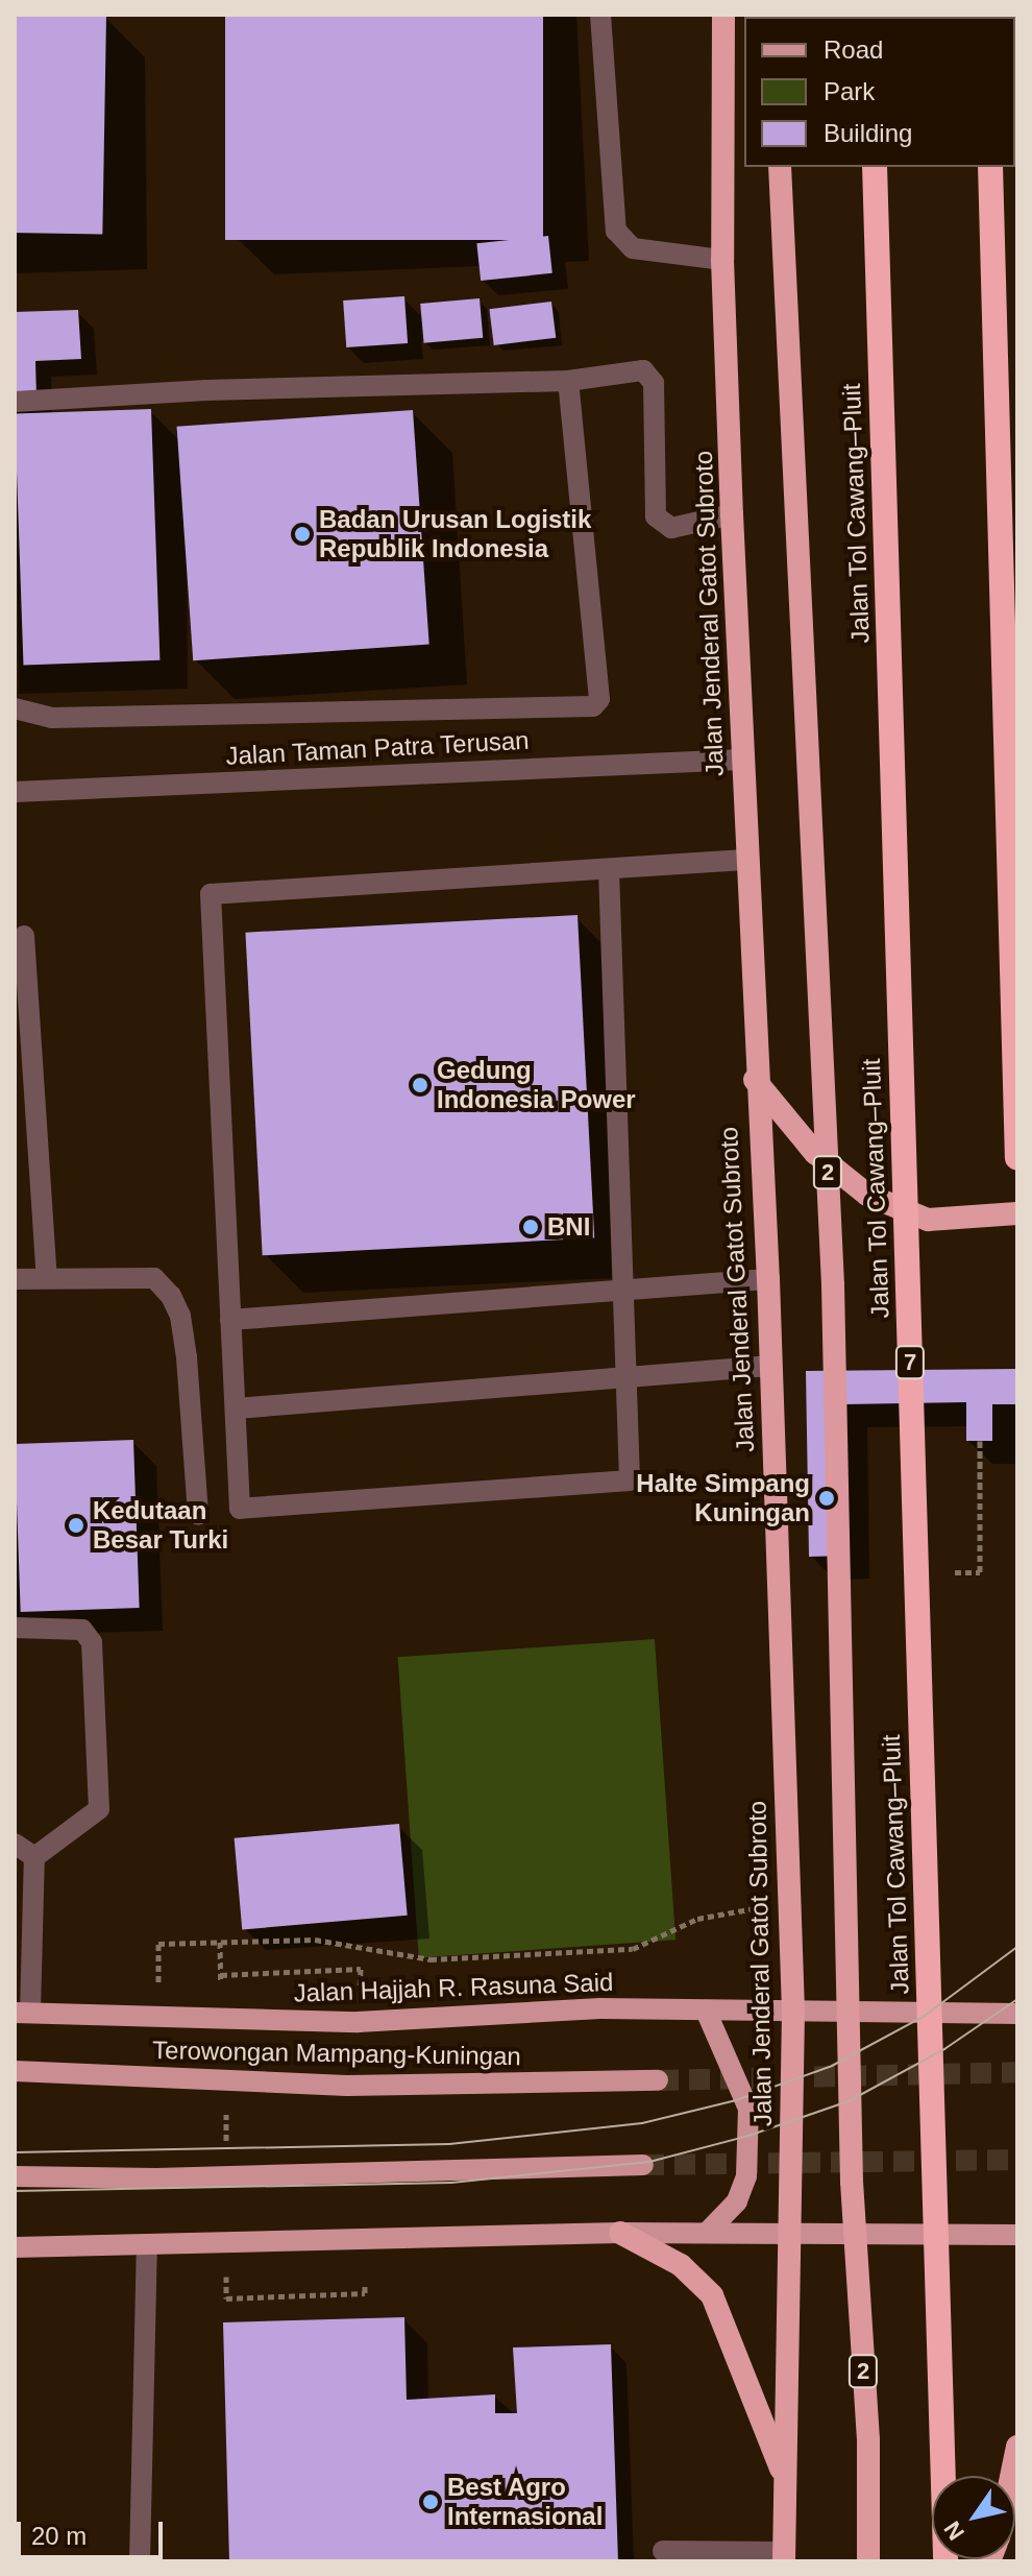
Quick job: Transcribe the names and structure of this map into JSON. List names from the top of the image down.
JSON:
{
  "streets": {
    "highway": [
      "Jalan Tol Cawang–Pluit",
      "Jalan Jenderal Gatot Subroto",
      "2",
      "7"
    ],
    "main road": ["Jalan Hajjah R. Rasuna Said", "Terowongan Mampang-Kuningan"],
    "street": ["Jalan Taman Patra Terusan"]
  },
  "crossings": [
    ["Jalan Jenderal Gatot Subroto", "Jalan Taman Patra Terusan"],
    ["Jalan Jenderal Gatot Subroto", "Jalan Hajjah R. Rasuna Said"]
  ],
  "places": [
    "Badan Urusan Logistik Republik Indonesia",
    "Gedung Indonesia Power",
    "BNI",
    "Halte Simpang Kuningan",
    "Kedutaan Besar Turki",
    "Best Agro Internasional"
  ],
  "legend": ["Road", "Park", "Building"],
  "scale_bar": "20 m",
  "north": "bottom left"
}
